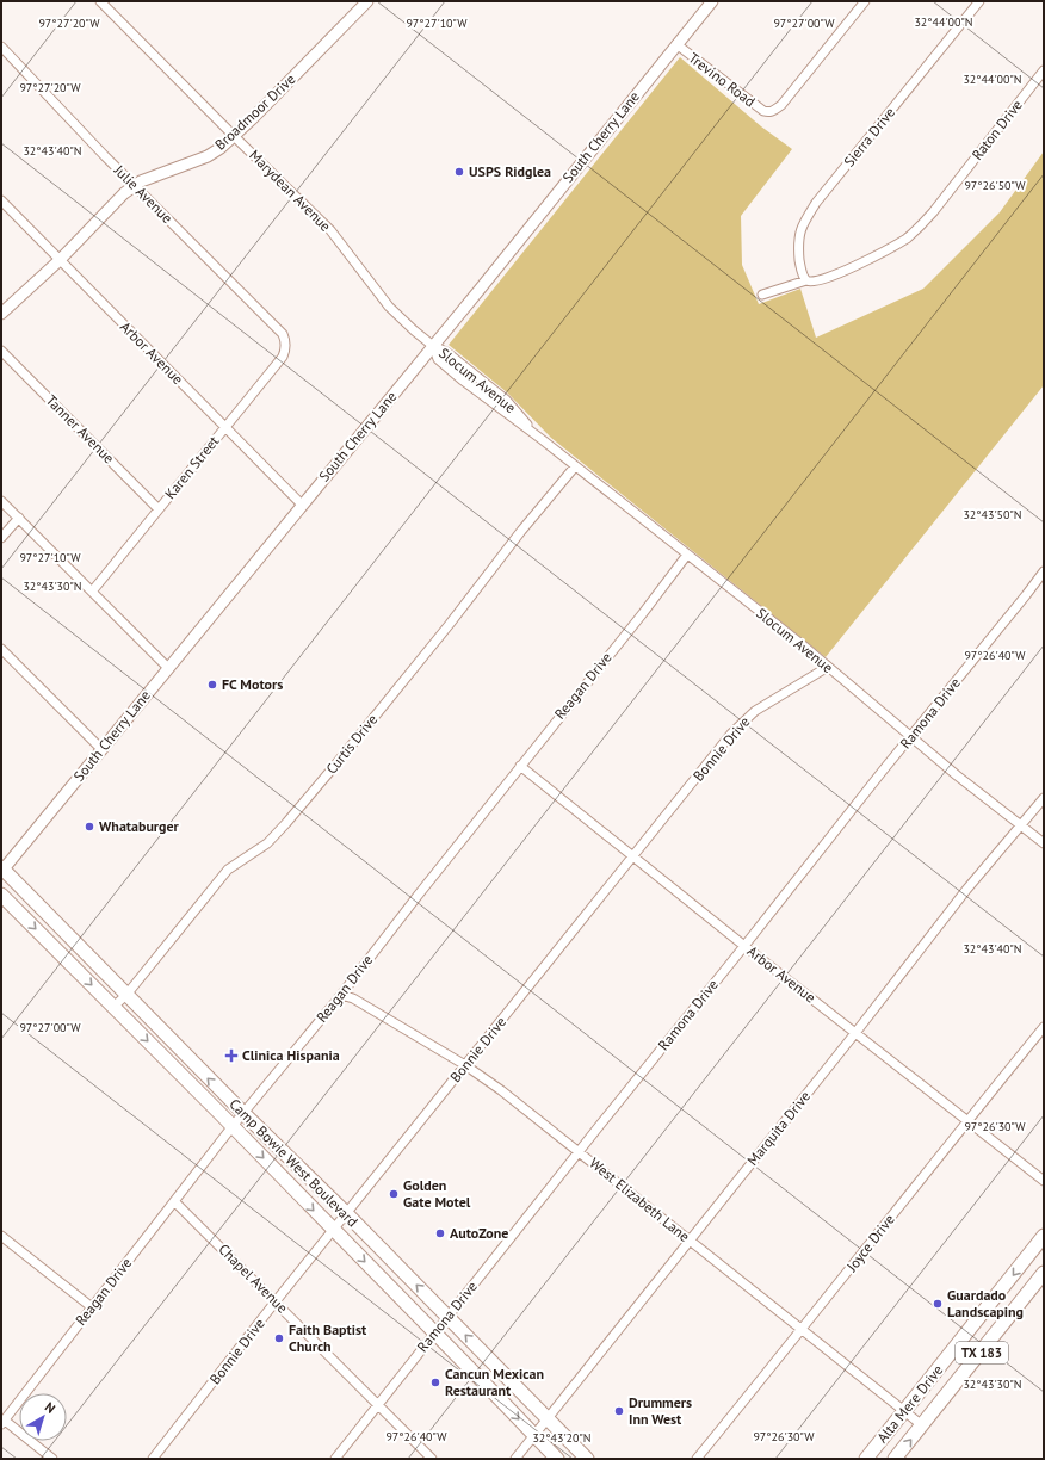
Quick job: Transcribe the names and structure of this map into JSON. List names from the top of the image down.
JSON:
{
  "streets": {
    "main road": ["Camp Bowie West Boulevard", "TX 183", "Alta Mere Drive"],
    "street": [
      "Trevino Road",
      "Broadmoor Drive",
      "Raton Drive",
      "South Cherry Lane",
      "Sierra Drive",
      "Marydean Avenue",
      "Julie Avenue",
      "Arbor Avenue",
      "Slocum Avenue",
      "Tanner Avenue",
      "Karen Street",
      "Reagan Drive",
      "Ramona Drive",
      "Curtis Drive",
      "Bonnie Drive",
      "Marquita Drive",
      "West Elizabeth Lane",
      "Joyce Drive",
      "Chapel Avenue"
    ]
  },
  "crossings": [
    ["Trevino Road", "South Cherry Lane"],
    ["Broadmoor Drive", "Marydean Avenue"],
    ["Broadmoor Drive", "Julie Avenue"],
    ["Broadmoor Drive", "Arbor Avenue"],
    ["Raton Drive", "Sierra Drive"],
    ["South Cherry Lane", "Marydean Avenue"],
    ["South Cherry Lane", "Arbor Avenue"],
    ["South Cherry Lane", "Slocum Avenue"],
    ["South Cherry Lane", "Camp Bowie West Boulevard"],
    ["Marydean Avenue", "Slocum Avenue"],
    ["Julie Avenue", "Karen Street"],
    ["Arbor Avenue", "Karen Street"],
    ["Arbor Avenue", "Reagan Drive"],
    ["Arbor Avenue", "Ramona Drive"],
    ["Arbor Avenue", "Bonnie Drive"],
    ["Arbor Avenue", "Marquita Drive"],
    ["Arbor Avenue", "Joyce Drive"],
    ["Slocum Avenue", "Reagan Drive"],
    ["Slocum Avenue", "Ramona Drive"],
    ["Slocum Avenue", "Curtis Drive"],
    ["Slocum Avenue", "Bonnie Drive"],
    ["Slocum Avenue", "Marquita Drive"],
    ["Tanner Avenue", "Karen Street"],
    ["Reagan Drive", "Camp Bowie West Boulevard"],
    ["Reagan Drive", "West Elizabeth Lane"],
    ["Reagan Drive", "Chapel Avenue"],
    ["Ramona Drive", "Camp Bowie West Boulevard"],
    ["Ramona Drive", "West Elizabeth Lane"],
    ["Ramona Drive", "Chapel Avenue"],
    ["Curtis Drive", "Camp Bowie West Boulevard"],
    ["Bonnie Drive", "Camp Bowie West Boulevard"],
    ["Bonnie Drive", "West Elizabeth Lane"],
    ["Bonnie Drive", "Chapel Avenue"],
    ["Marquita Drive", "Camp Bowie West Boulevard"],
    ["Marquita Drive", "West Elizabeth Lane"],
    ["West Elizabeth Lane", "Joyce Drive"],
    ["West Elizabeth Lane", "Alta Mere Drive"]
  ],
  "places": {
    "other": [
      "USPS Ridglea",
      "FC Motors",
      "Whataburger",
      "Golden Gate Motel",
      "AutoZone",
      "Guardado Landscaping",
      "Faith Baptist Church",
      "Cancun Mexican Restaurant",
      "Drummers Inn West"
    ],
    "health": ["Clinica Hispania"]
  },
  "north": "top right",
  "coordinates": [
    "32°44'00\"N",
    "97°27'20\"W",
    "97°27'00\"W",
    "97°27'10\"W",
    "32°43'40\"N",
    "97°26'50\"W",
    "32°43'50\"N",
    "32°43'30\"N",
    "97°26'40\"W",
    "97°26'30\"W",
    "32°43'20\"N"
  ]
}
